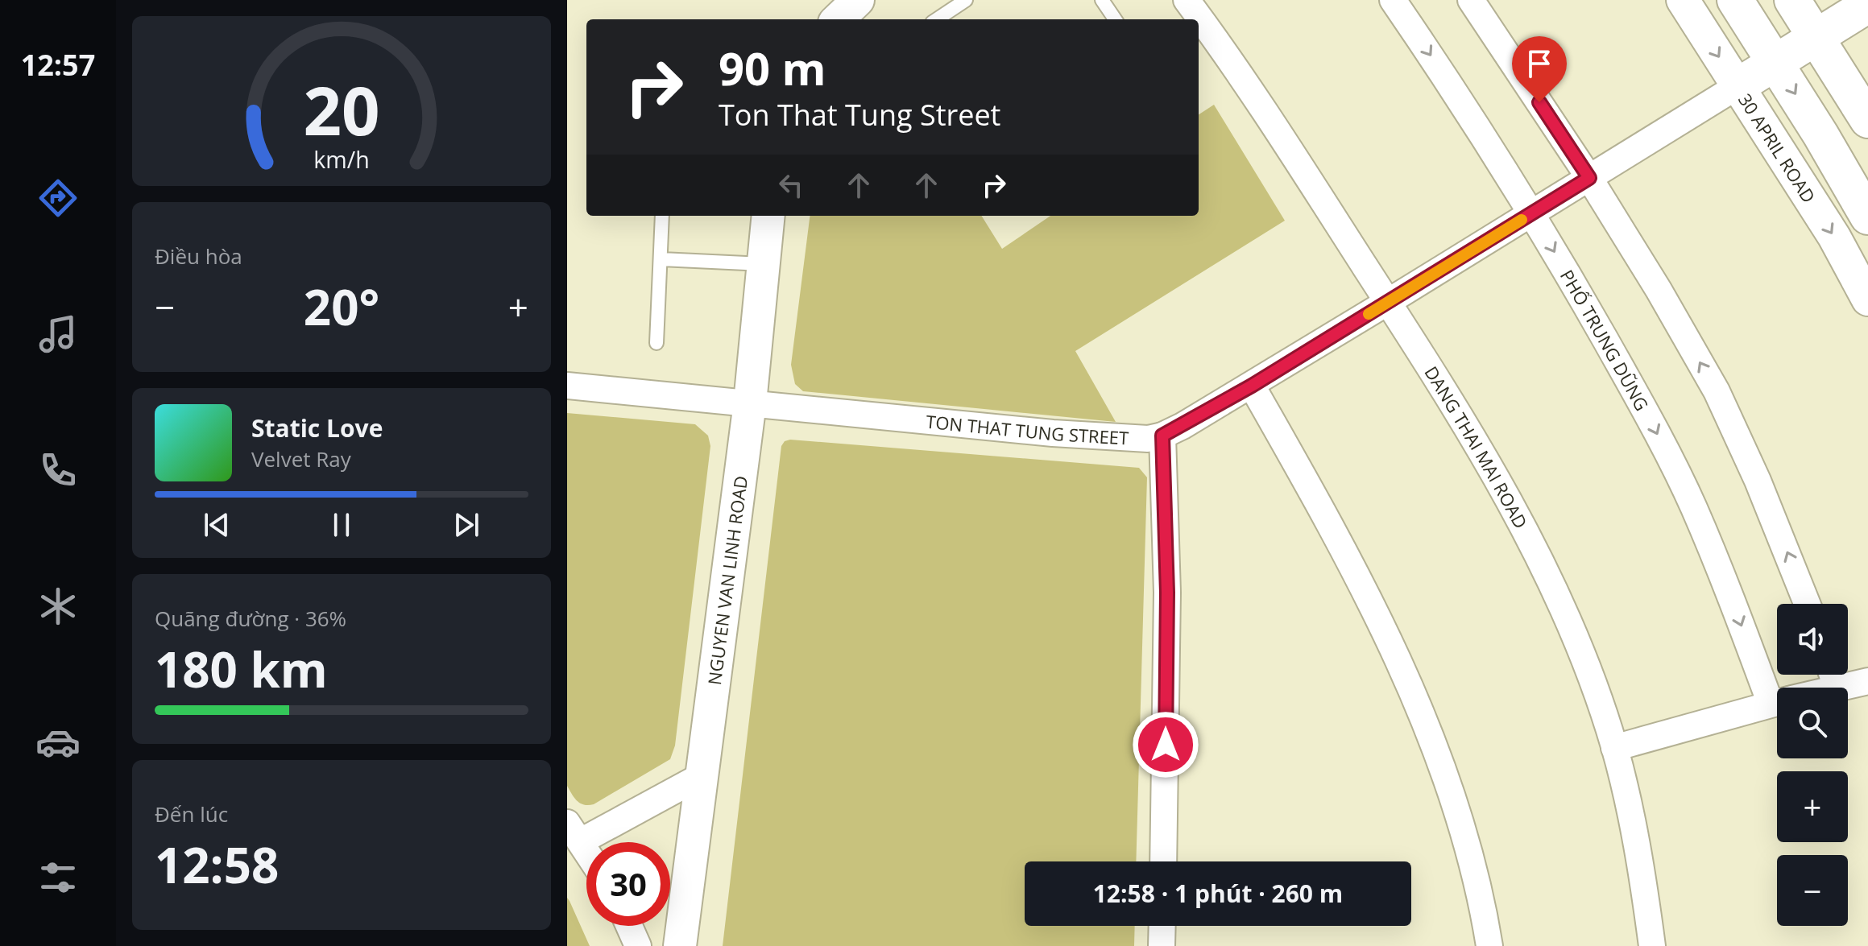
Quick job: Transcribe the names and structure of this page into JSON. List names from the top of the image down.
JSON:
{
  "streets": {
    "street": [
      "30 APRIL ROAD",
      "PHỐ TRUNG DŨNG",
      "TON THAT TUNG STREET",
      "DANG THAI MAI ROAD",
      "NGUYEN VAN LINH ROAD"
    ]
  },
  "crossings": [
    ["30 APRIL ROAD", "TON THAT TUNG STREET"],
    ["PHỐ TRUNG DŨNG", "TON THAT TUNG STREET"],
    ["TON THAT TUNG STREET", "DANG THAI MAI ROAD"],
    ["TON THAT TUNG STREET", "NGUYEN VAN LINH ROAD"]
  ],
  "page": {
    "tabs": "12:57",
    "turn": ["90 m", "Ton That Tung Street"],
    "tile": [
      "Điều hòa",
      ["Quãng đường · 36%", "180 km"],
      ["Đến lúc", "12:58"]
    ],
    "heat": ["−", "20°", "+"],
    "song": ["Static Love", "Velvet Ray"],
    "map_buttons": ["+", "−"],
    "limit": "30",
    "trip": "12:58 · 1 phút · 260 m",
    "gauge": ["20", "km/h"]
  }
}
